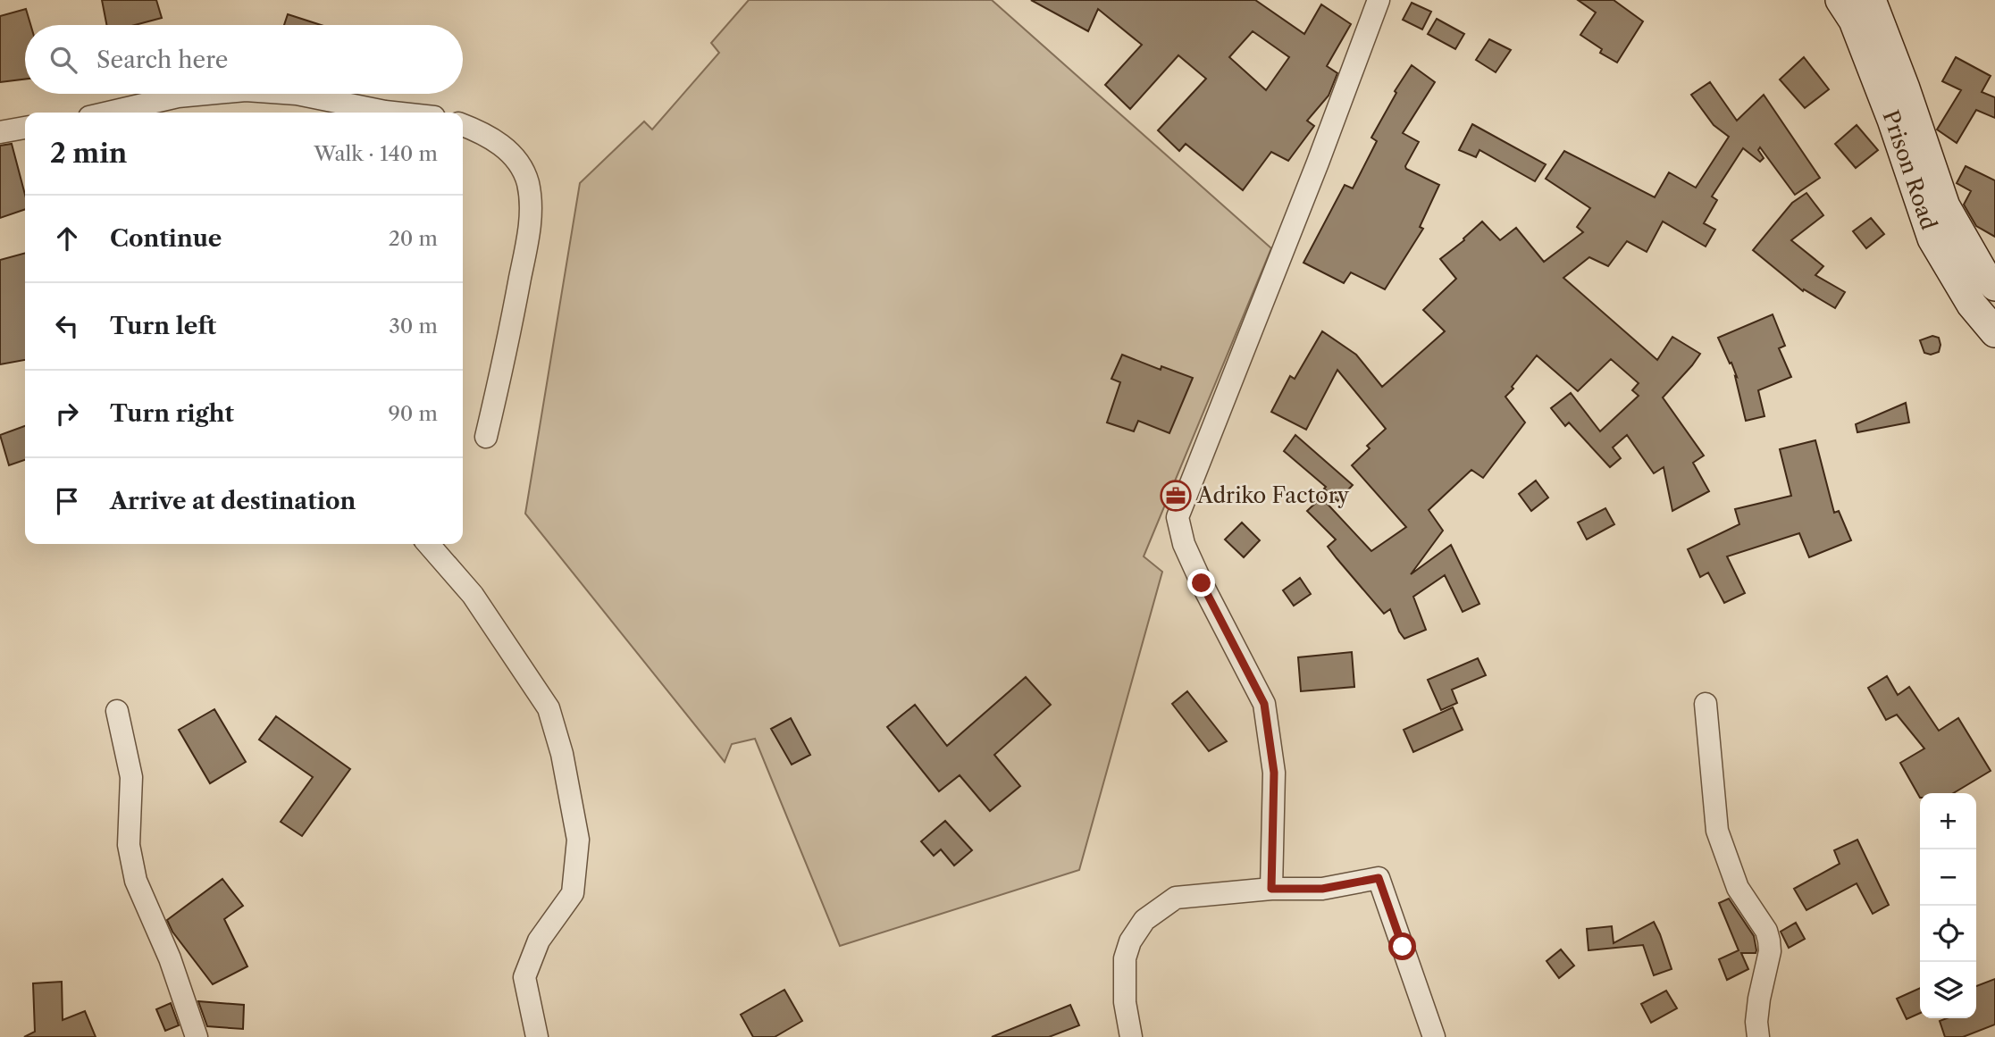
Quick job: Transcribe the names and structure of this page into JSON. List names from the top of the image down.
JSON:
{
  "streets": {
    "street": ["Prison Road"]
  },
  "places": {
    "office": ["Adriko Factory"]
  },
  "page": {
    "search": "Search here",
    "heading": ["2 min", "Walk · 140 m"],
    "list": [
      ["Continue", "20 m"],
      ["Turn left", "30 m"],
      ["Turn right", "90 m"],
      "Arrive at destination"
    ],
    "map_buttons": ["+", "−"]
  }
}
